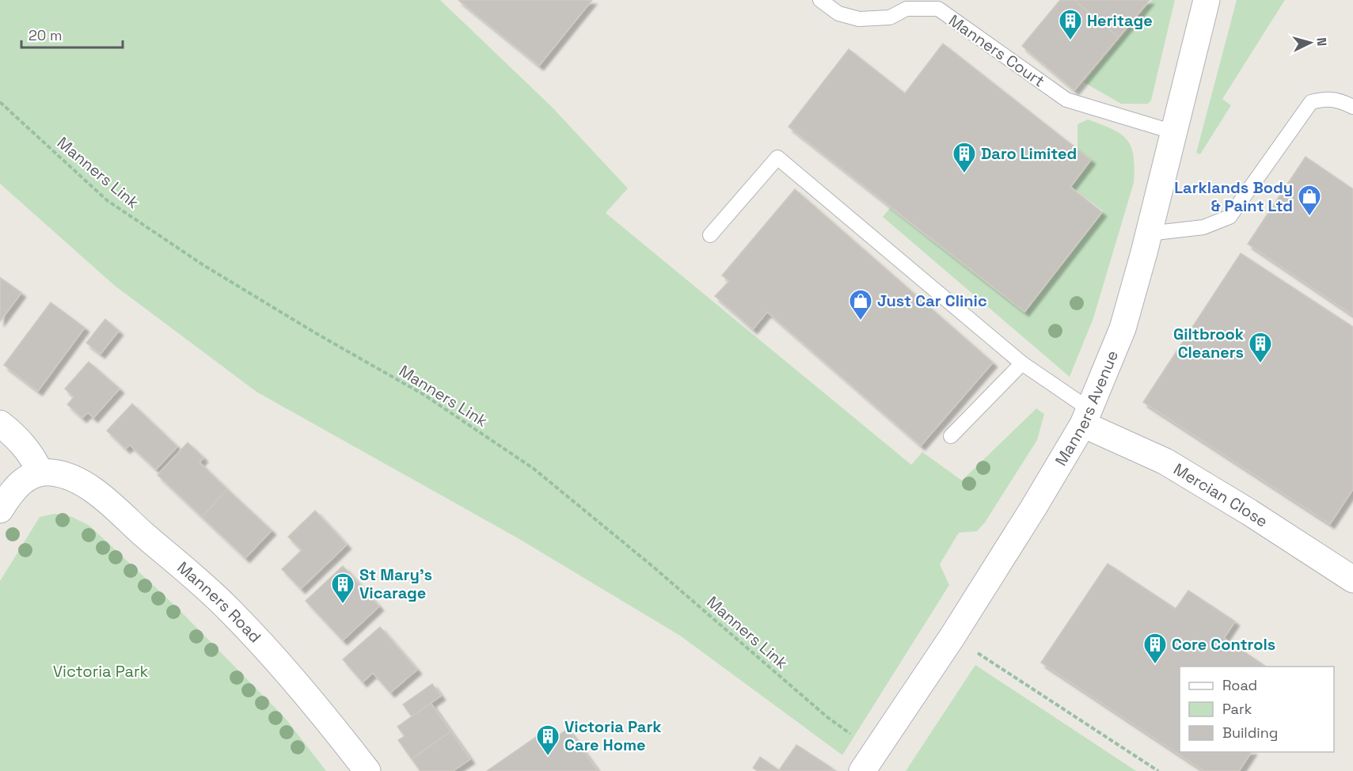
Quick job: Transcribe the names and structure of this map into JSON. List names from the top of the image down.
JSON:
{
  "streets": {
    "street": ["Manners Avenue", "Mercian Close", "Manners Road"],
    "lane": ["Manners Court"],
    "path": ["Manners Link"]
  },
  "crossings": [
    ["Manners Court", "Manners Avenue"],
    ["Manners Avenue", "Mercian Close"]
  ],
  "parks": ["Victoria Park"],
  "places": {
    "building": [
      "Heritage",
      "Daro Limited",
      "Giltbrook Cleaners",
      "St Mary's Vicarage",
      "Core Controls",
      "Victoria Park Care Home"
    ],
    "shop": ["Larklands Body & Paint Ltd", "Just Car Clinic"]
  },
  "legend": ["Road", "Park", "Building"],
  "scale_bar": "20 m",
  "north": "right"
}
